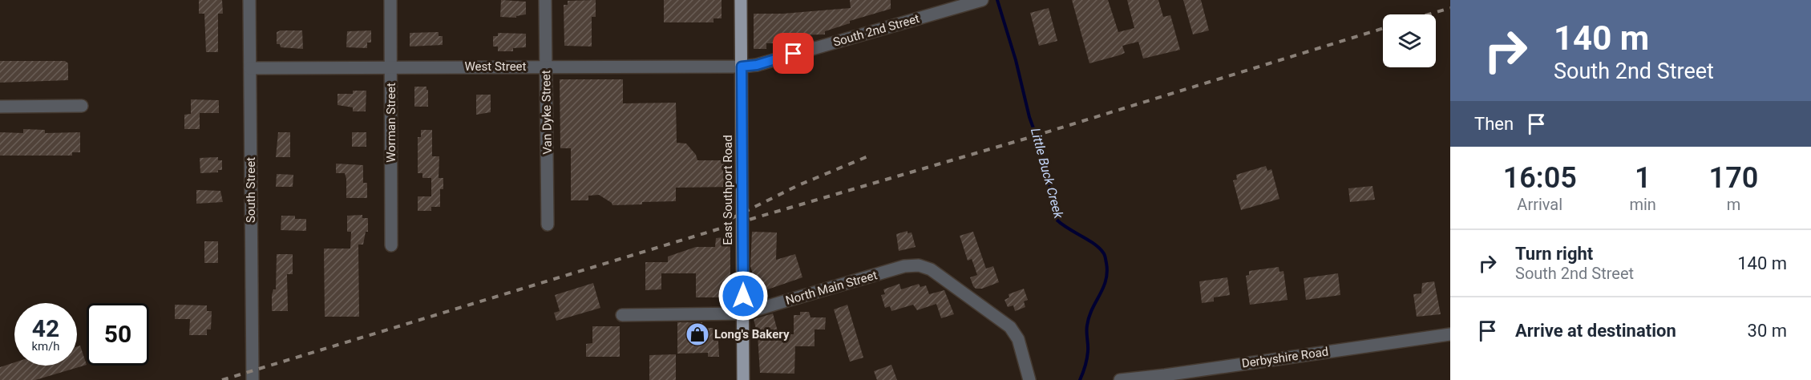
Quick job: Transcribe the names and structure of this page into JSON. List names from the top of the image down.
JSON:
{
  "streets": {
    "main road": ["East Southport Road"],
    "street": [
      "South 2nd Street",
      "West Street",
      "Van Dyke Street",
      "Worman Street",
      "South Street",
      "North Main Street",
      "Derbyshire Road"
    ]
  },
  "crossings": [
    ["South 2nd Street", "West Street"],
    ["South 2nd Street", "East Southport Road"],
    ["West Street", "Van Dyke Street"],
    ["West Street", "Worman Street"],
    ["West Street", "South Street"],
    ["West Street", "East Southport Road"],
    ["East Southport Road", "North Main Street"]
  ],
  "water": ["Little Buck Creek"],
  "places": {
    "shop": ["Long's Bakery"]
  },
  "page": {
    "turn": ["140 m", "South 2nd Street"],
    "then": "Then",
    "eta": [
      "16:05",
      "Arrival",
      "1",
      "min",
      "170",
      "m"
    ],
    "list": [
      {
        "name": "Turn right",
        "note": "South 2nd Street",
        "value": "140 m"
      },
      {
        "name": "Arrive at destination",
        "value": "30 m"
      }
    ],
    "speed": "42 km/h",
    "limit": "50"
  }
}
